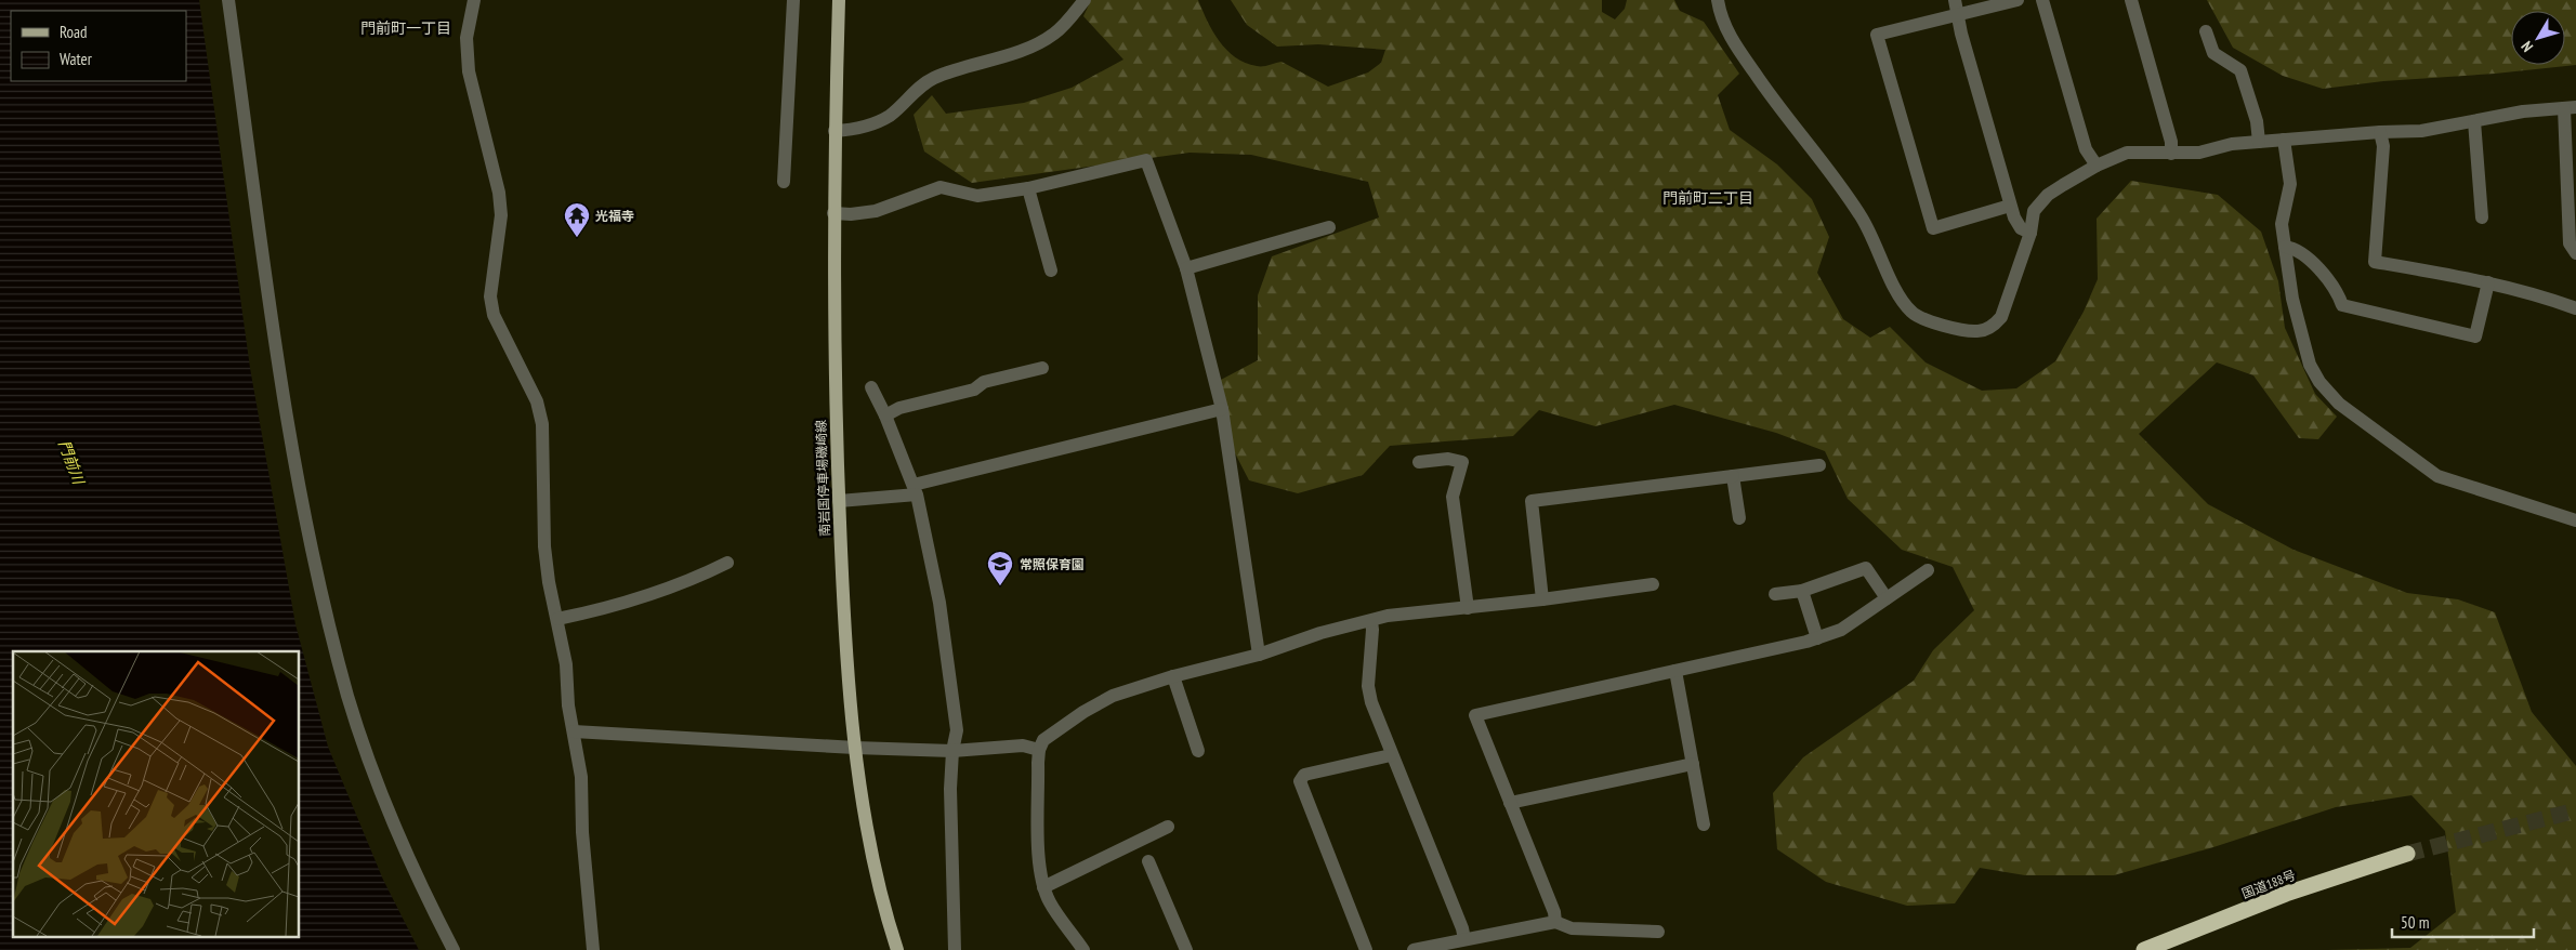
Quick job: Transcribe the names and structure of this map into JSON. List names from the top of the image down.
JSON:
{
  "streets": {
    "highway": ["国道188号"],
    "main road": ["南岩国停車場磯崎線"]
  },
  "districts": ["門前町一丁目", "門前町二丁目"],
  "water": ["門前川"],
  "places": {
    "temple": ["光福寺"],
    "school or university": ["常照保育園"]
  },
  "legend": ["Road", "Water"],
  "scale_bar": "50 m",
  "north": "bottom left"
}
